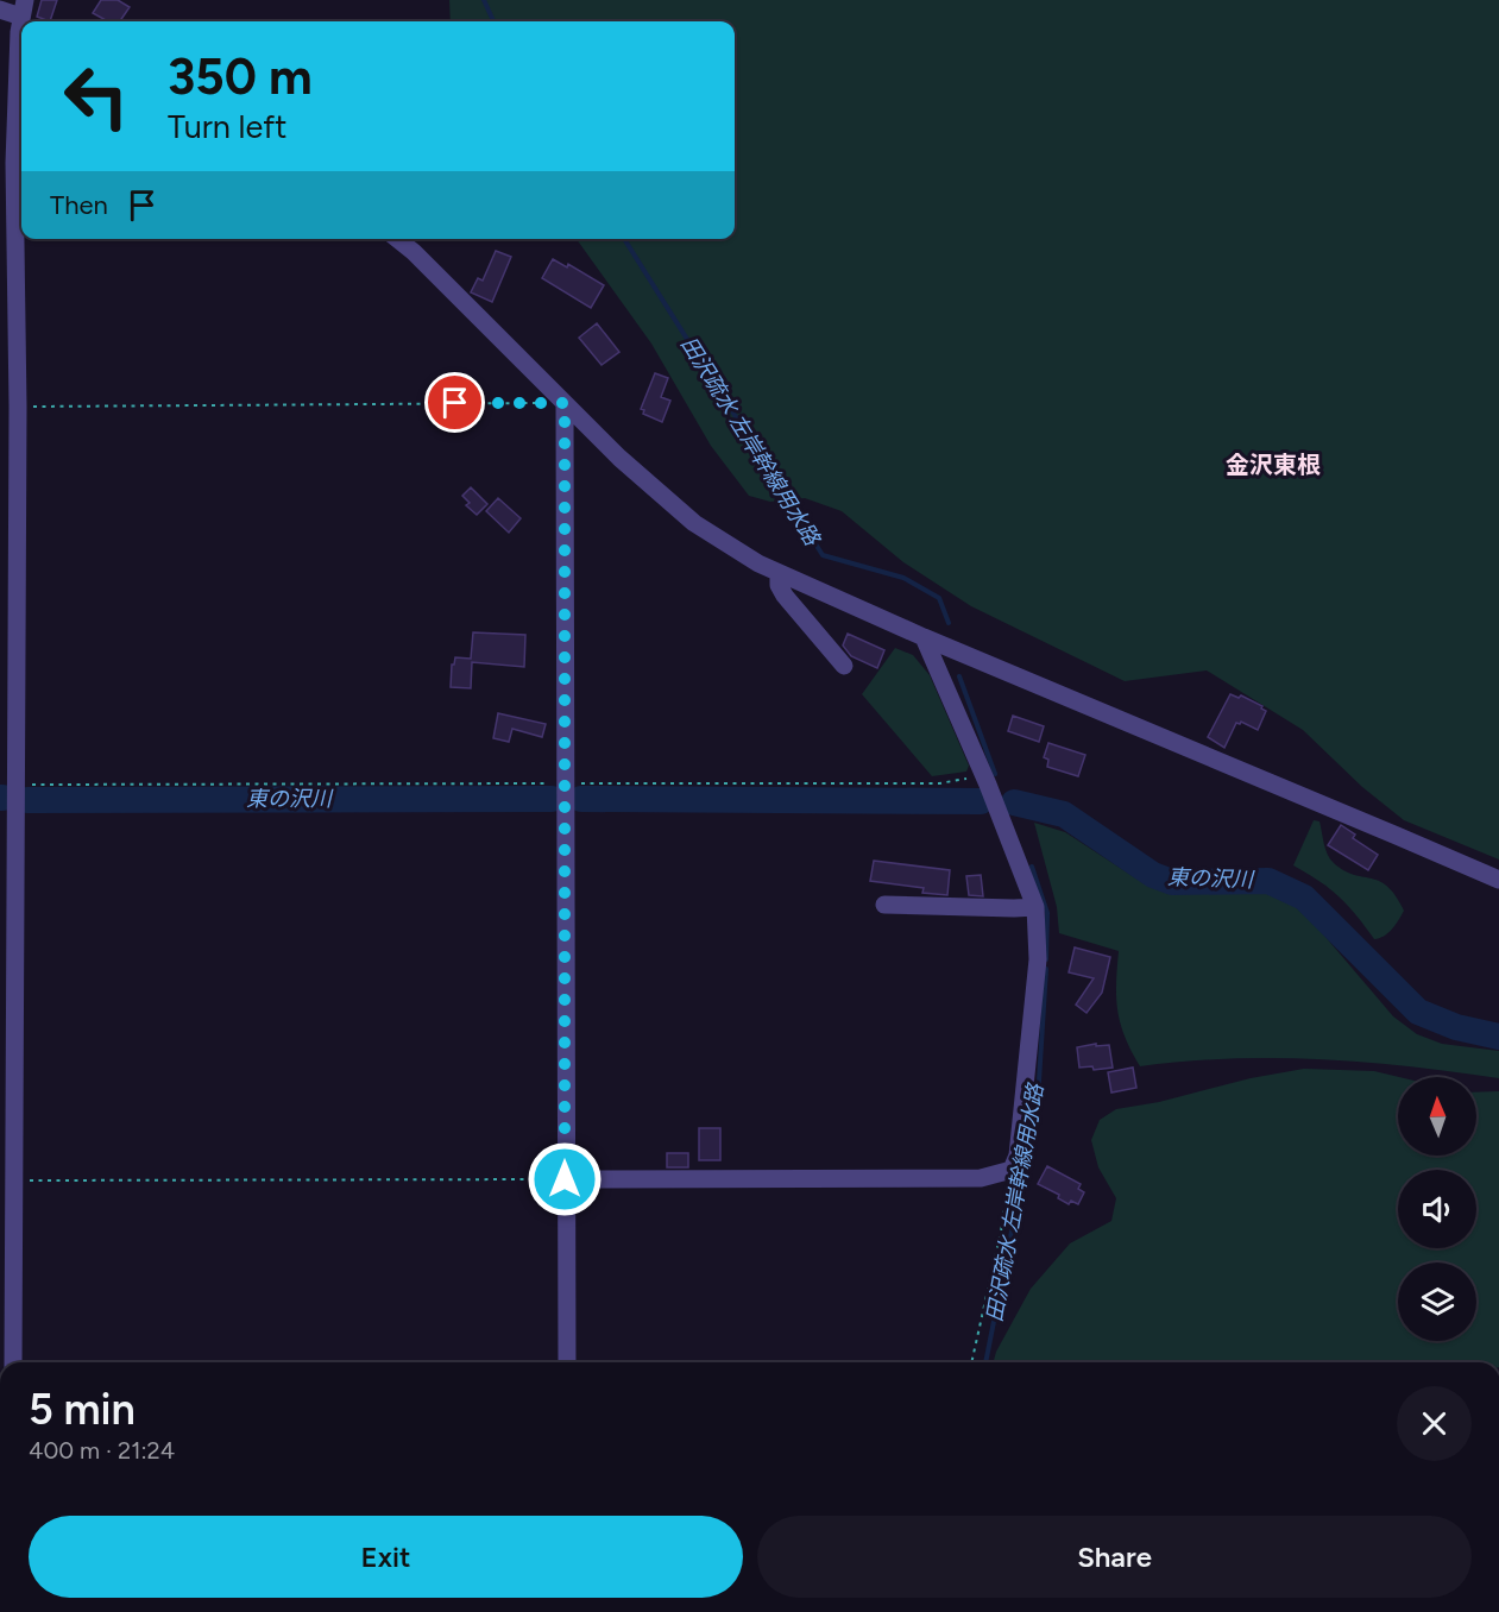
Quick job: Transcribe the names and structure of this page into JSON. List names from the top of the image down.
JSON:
{
  "districts": ["金沢東根"],
  "water": ["田沢疏水 左岸幹線用水路", "東の沢川"],
  "north": "top",
  "page": {
    "turn": ["350 m", "Turn left"],
    "then": "Then",
    "heading": ["5 min", "400 m · 21:24"],
    "buttons": ["Exit", "Share"]
  }
}
